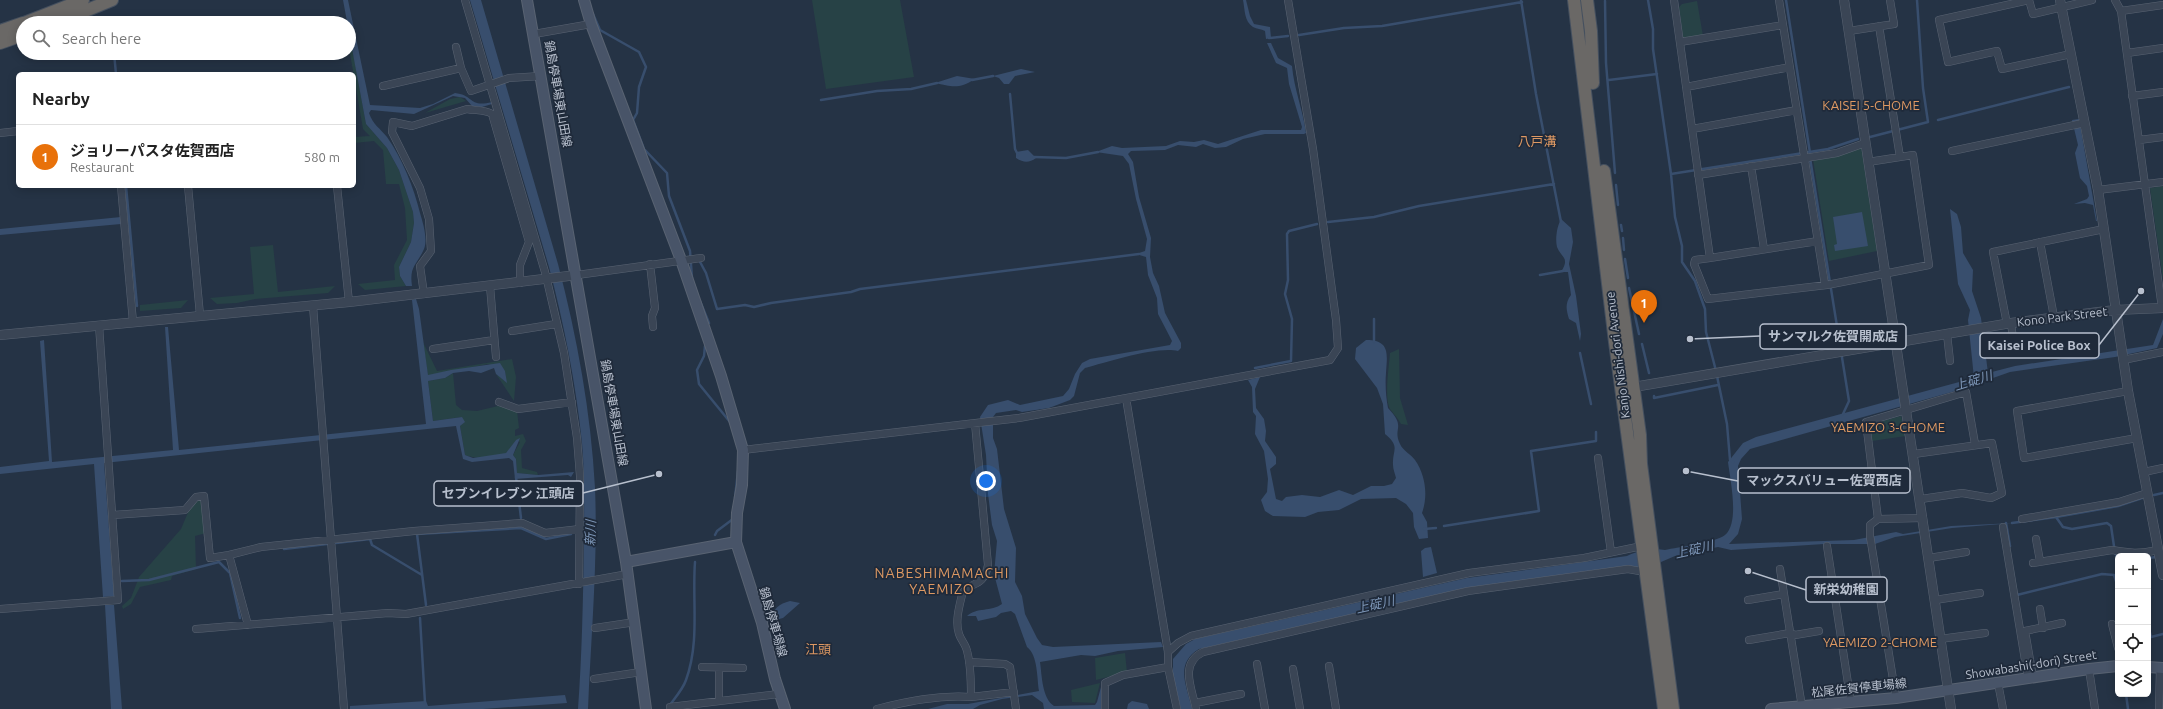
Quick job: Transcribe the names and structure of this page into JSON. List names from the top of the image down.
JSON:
{
  "streets": {
    "highway": ["Kanjo Nishi-dori Avenue"],
    "main road": [
      "鍋島停車場東山田線",
      "鍋島停車場線",
      "Showabashi(-dori) Street",
      "松尾佐賀停車場線"
    ],
    "street": ["Kono Park Street"]
  },
  "crossings": [
    ["Showabashi(-dori) Street", "松尾佐賀停車場線"]
  ],
  "districts": [
    "KAISEI 5-CHOME",
    "八戸溝",
    "YAEMIZO 3-CHOME",
    "NABESHIMAMACHI YAEMIZO",
    "YAEMIZO 2-CHOME",
    "江頭"
  ],
  "water": ["上碇川", "新川"],
  "places": [
    "Kaisei Police Box",
    "サンマルク佐賀開成店",
    "マックスバリュー佐賀西店",
    "セブンイレブン 江頭店",
    "新栄幼稚園"
  ],
  "page": {
    "search": "Search here",
    "heading": "Nearby",
    "list": [
      {
        "mark": "1",
        "name": "ジョリーパスタ佐賀西店",
        "note": "Restaurant",
        "value": "580 m"
      }
    ],
    "pins": "1",
    "map_buttons": ["+", "−"]
  }
}
